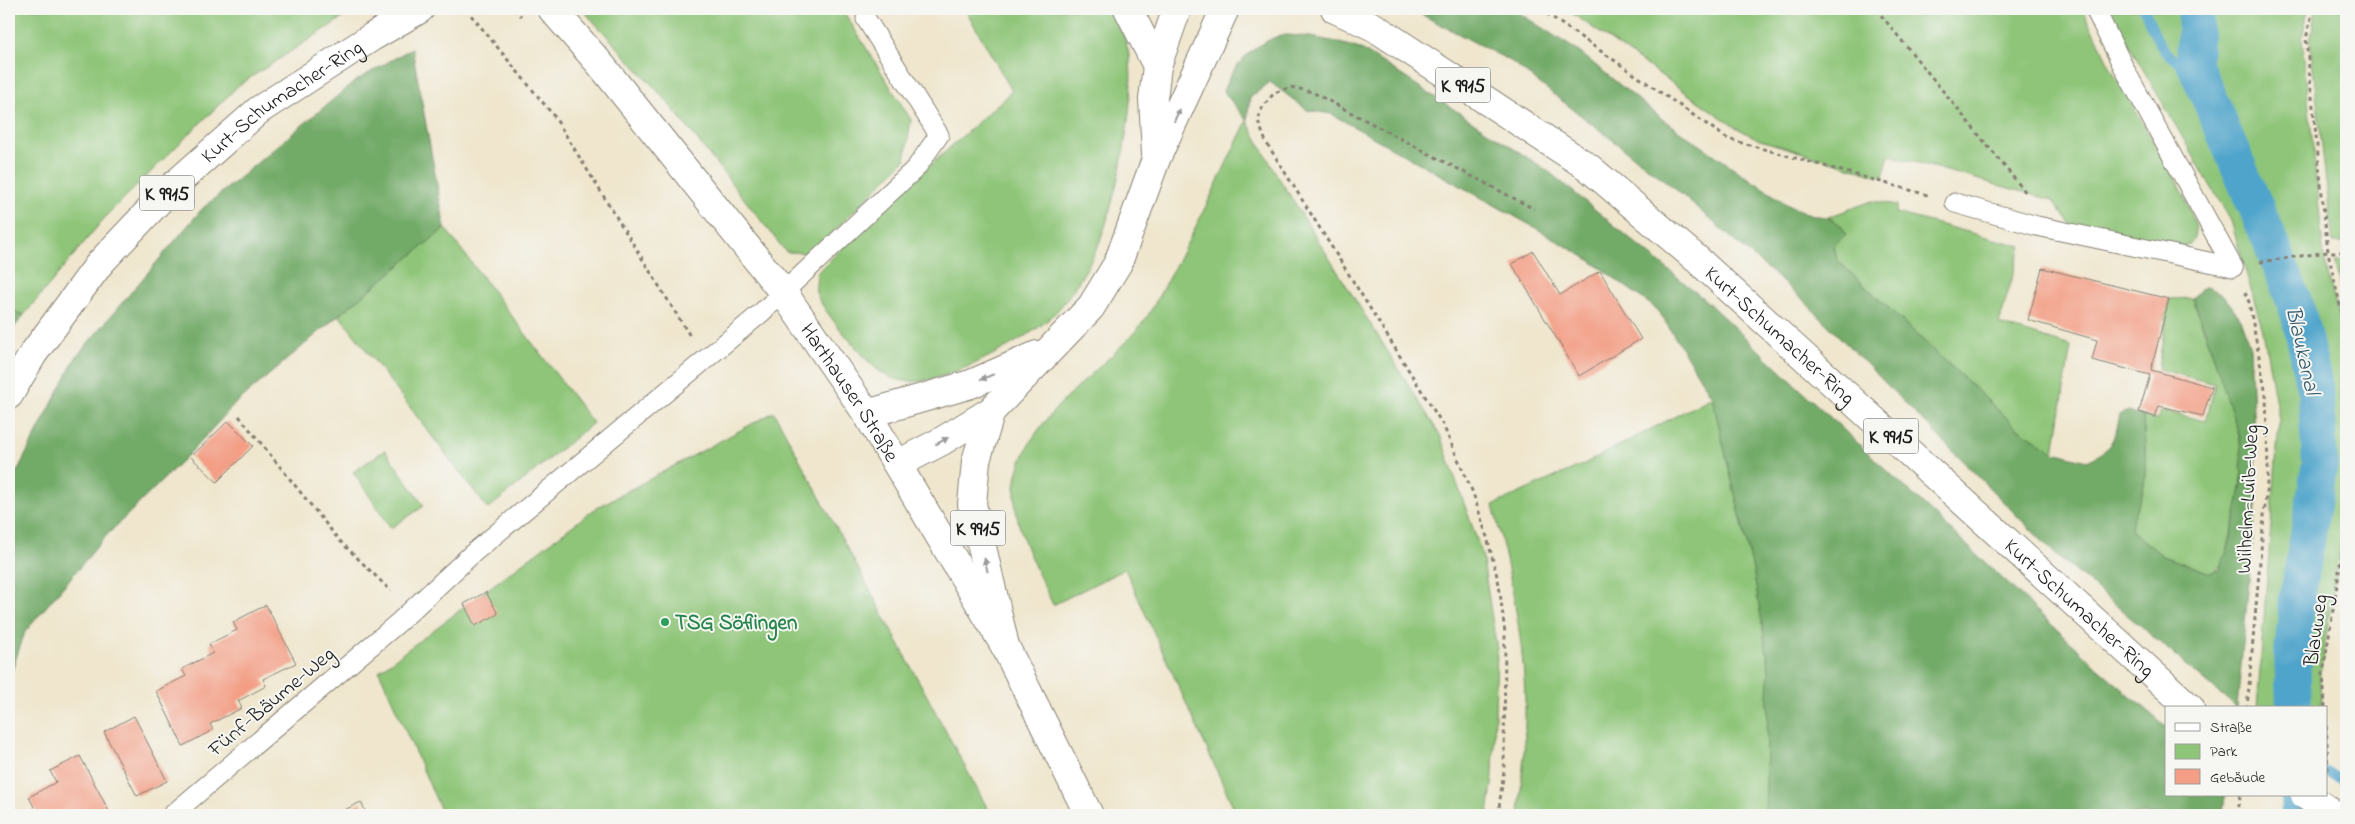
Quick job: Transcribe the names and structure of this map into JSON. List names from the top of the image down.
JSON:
{
  "streets": {
    "main road": ["K 9915", "Kurt-Schumacher-Ring", "Harthauser Straße"],
    "lane": ["Fünf-Bäume-Weg"],
    "path": ["Wilhelm-Luib-Weg", "Blauweg"]
  },
  "crossings": [
    ["K 9915", "Harthauser Straße"],
    ["Harthauser Straße", "Fünf-Bäume-Weg"]
  ],
  "water": ["Blaukanal"],
  "places": ["TSG Söflingen"],
  "legend": ["Straße", "Park", "Gebäude"]
}
